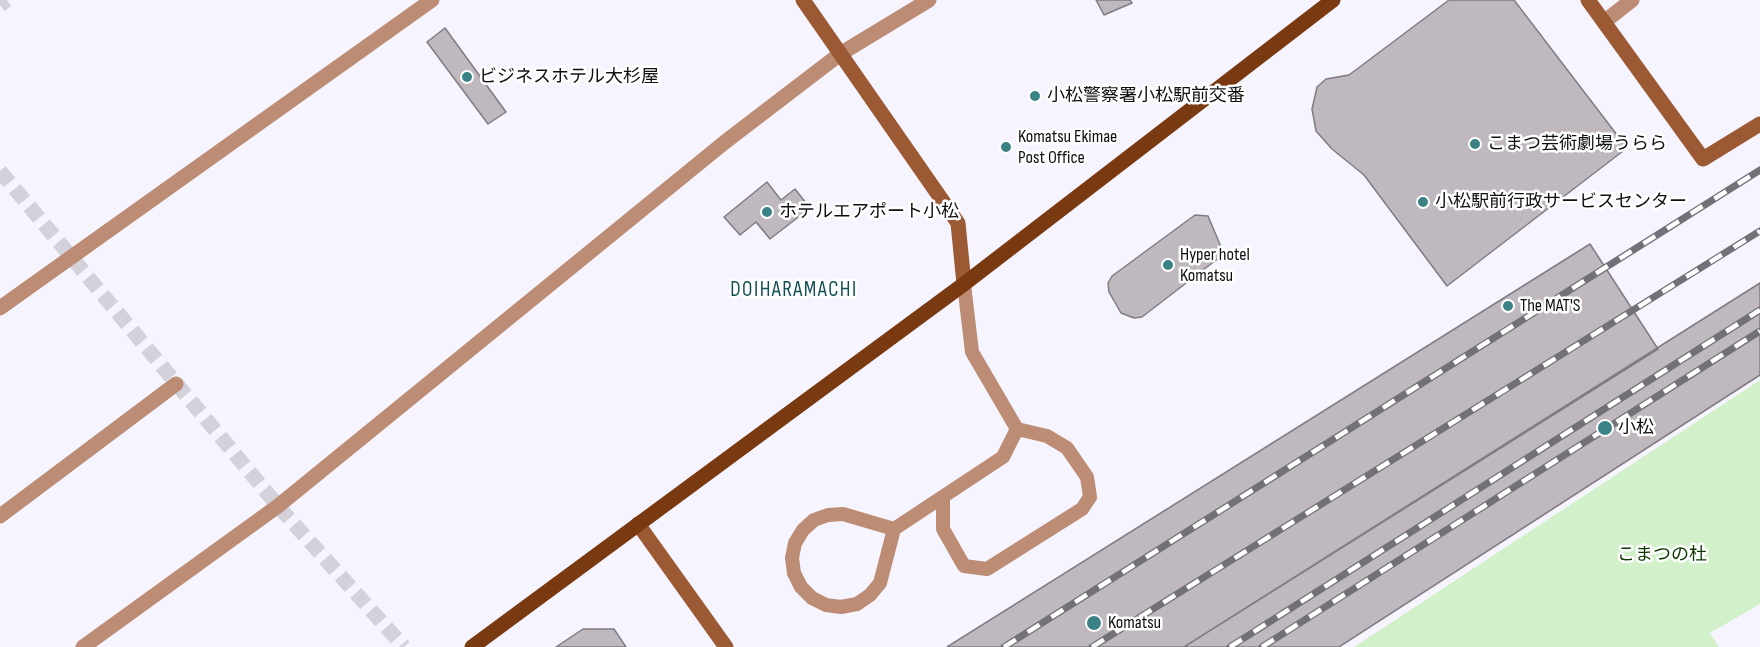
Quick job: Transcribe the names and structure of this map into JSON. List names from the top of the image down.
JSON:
{
  "districts": ["DOIHARAMACHI"],
  "parks": ["こまつの杜"],
  "places": [
    "ビジネスホテル大杉屋",
    "小松警察署小松駅前交番",
    "こまつ芸術劇場うらら",
    "Komatsu Ekimae Post Office",
    "小松駅前行政サービスセンター",
    "ホテルエアポート小松",
    "Hyper hotel Komatsu",
    "The MAT'S",
    "小松",
    "Komatsu"
  ]
}
